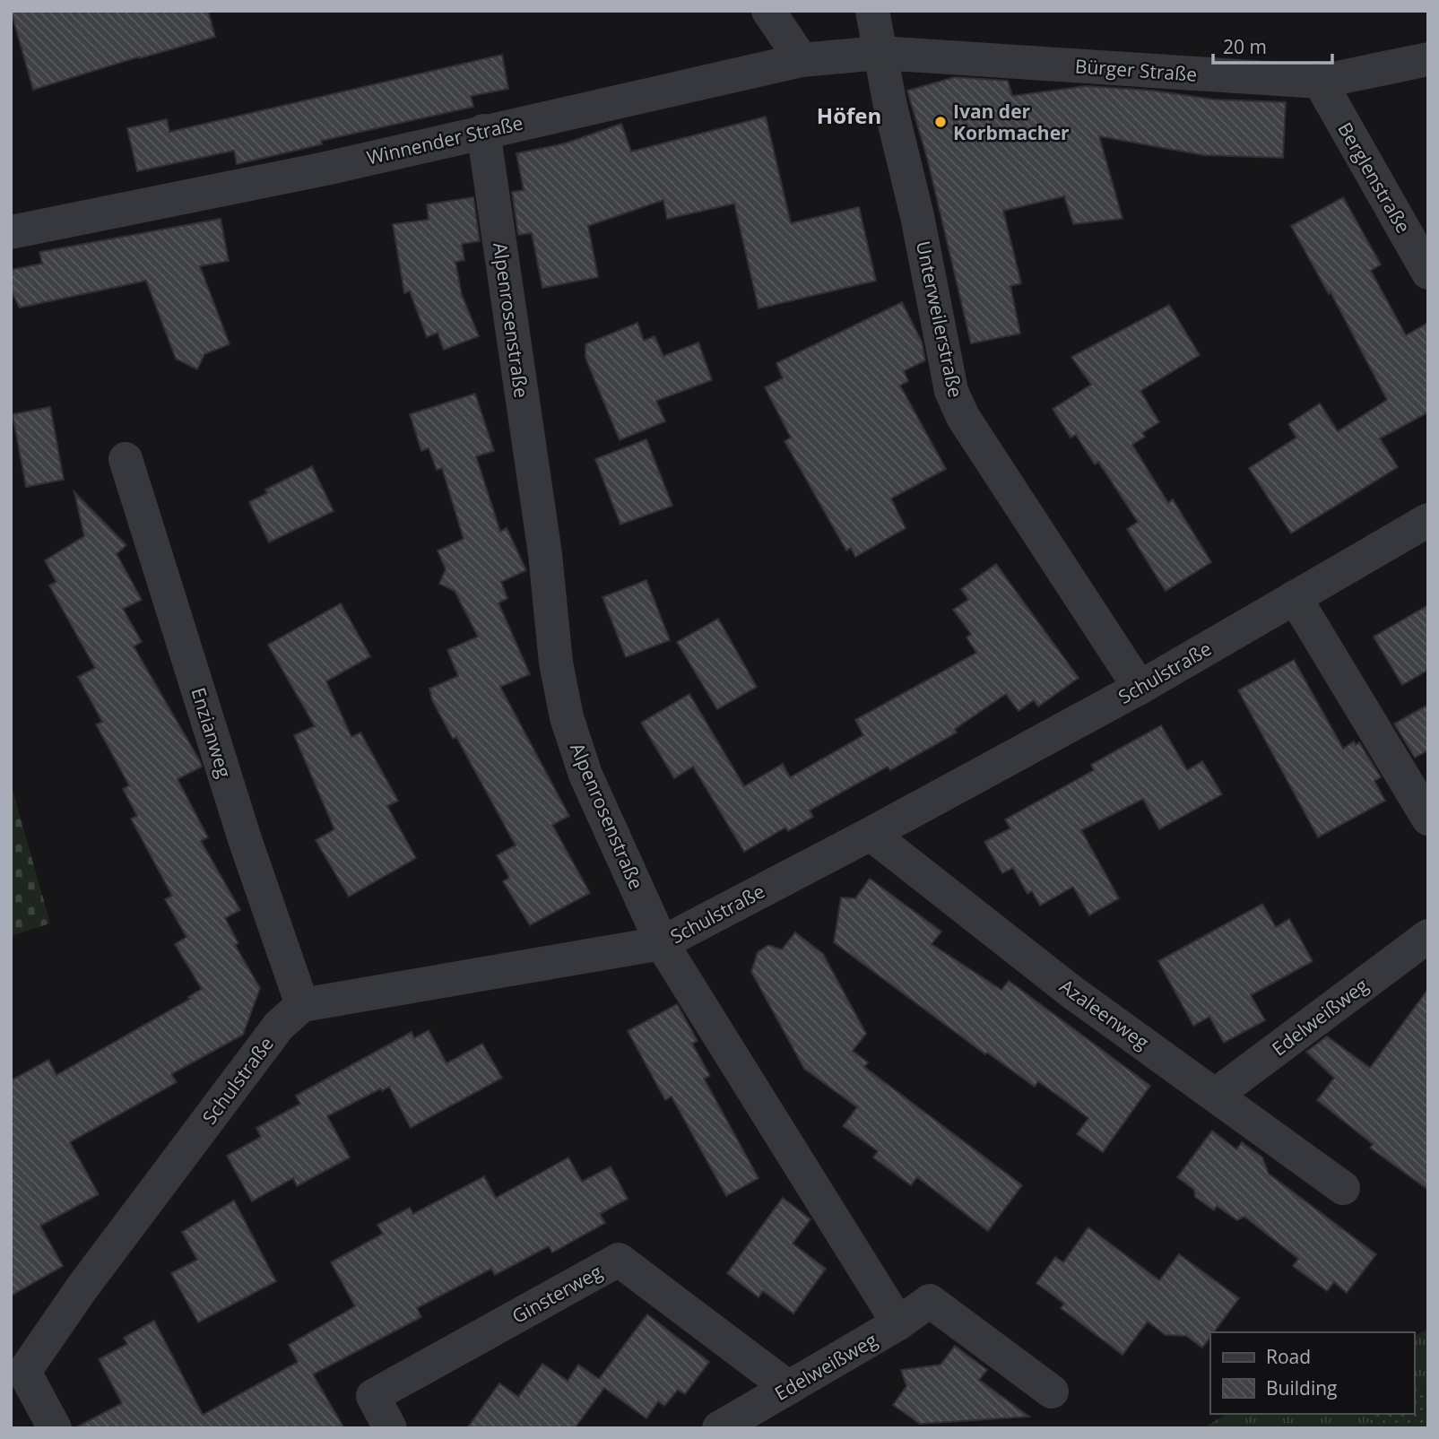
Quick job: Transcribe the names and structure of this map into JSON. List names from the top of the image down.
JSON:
{
  "streets": {
    "street": [
      "Bürger Straße",
      "Winnender Straße",
      "Berglenstraße",
      "Unterweilerstraße",
      "Alpenrosenstraße",
      "Schulstraße",
      "Enzianweg",
      "Azaleenweg",
      "Edelweißweg",
      "Ginsterweg"
    ]
  },
  "crossings": [
    ["Bürger Straße", "Winnender Straße"],
    ["Bürger Straße", "Berglenstraße"],
    ["Bürger Straße", "Unterweilerstraße"],
    ["Winnender Straße", "Unterweilerstraße"],
    ["Winnender Straße", "Alpenrosenstraße"],
    ["Unterweilerstraße", "Schulstraße"],
    ["Alpenrosenstraße", "Schulstraße"],
    ["Alpenrosenstraße", "Edelweißweg"],
    ["Schulstraße", "Enzianweg"],
    ["Schulstraße", "Azaleenweg"],
    ["Azaleenweg", "Edelweißweg"],
    ["Edelweißweg", "Ginsterweg"]
  ],
  "districts": ["Höfen"],
  "places": ["Ivan der Korbmacher"],
  "legend": ["Road", "Building"],
  "scale_bar": "20 m"
}
